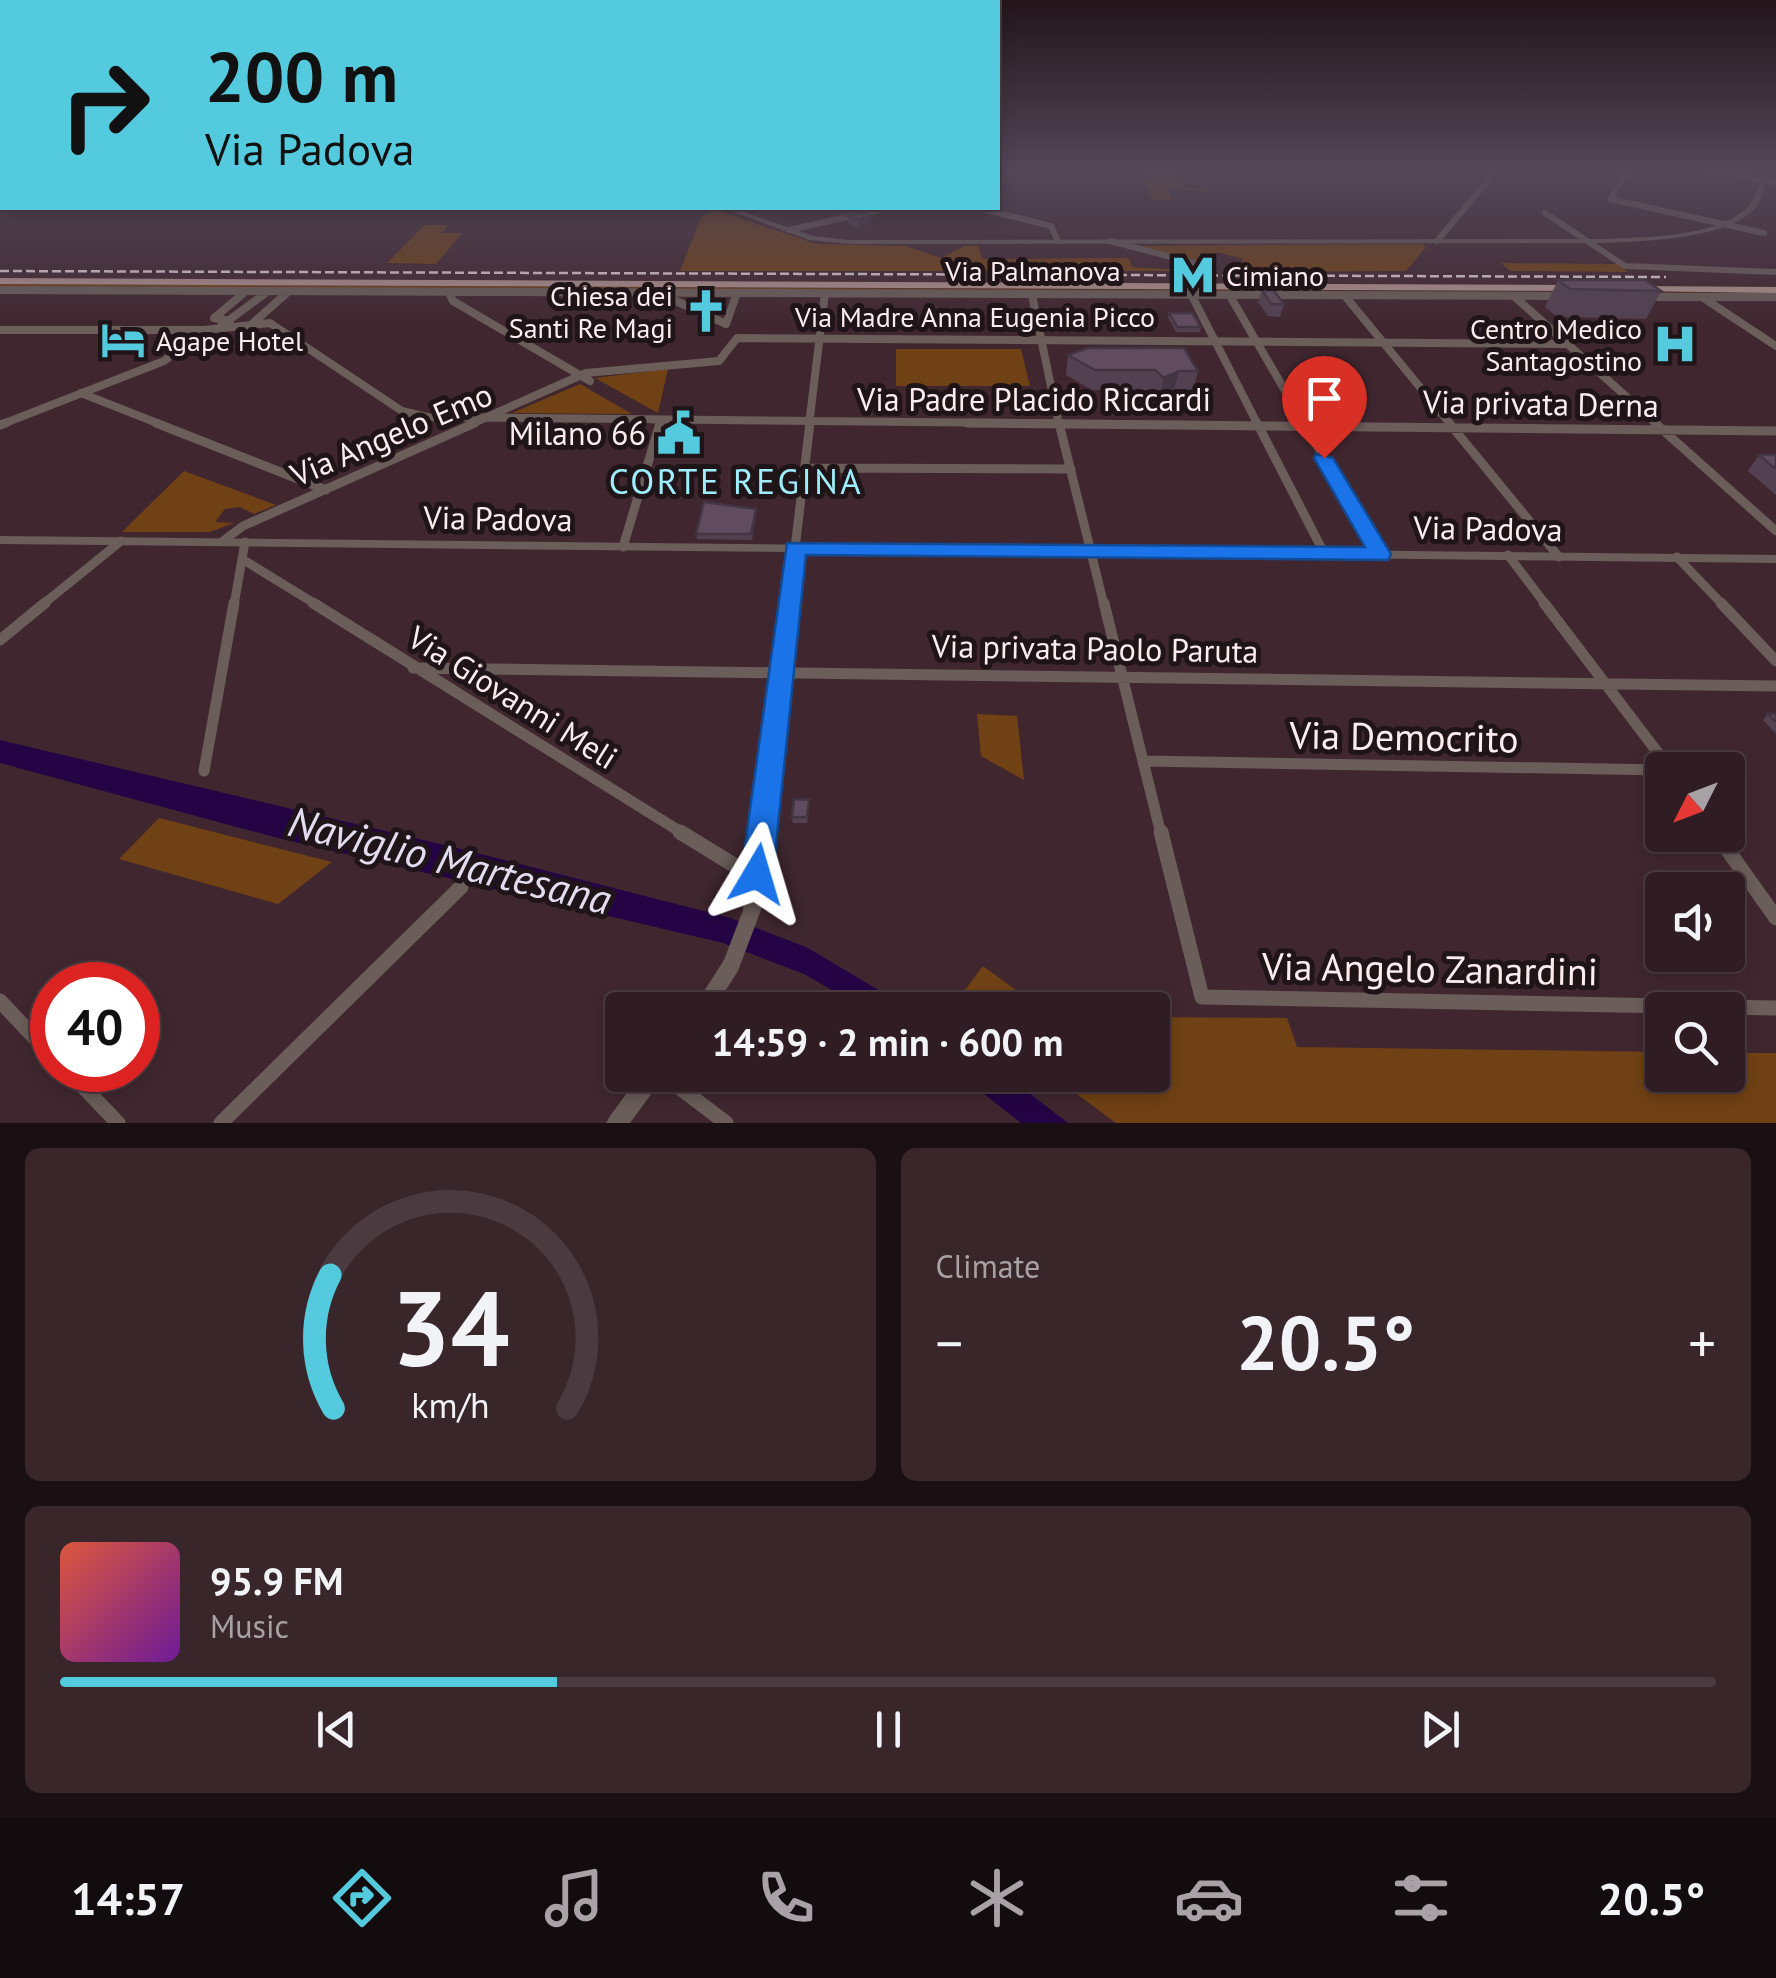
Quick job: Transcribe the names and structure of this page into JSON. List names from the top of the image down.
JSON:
{
  "streets": {
    "highway": ["Via Palmanova"],
    "street": [
      "Via Madre Anna Eugenia Picco",
      "Via Padre Placido Riccardi",
      "Via privata Derna",
      "Via Angelo Emo",
      "Via Padova",
      "Via privata Paolo Paruta",
      "Via Giovanni Meli",
      "Via Democrito",
      "Via Angelo Zanardini"
    ]
  },
  "crossings": [
    ["Via Madre Anna Eugenia Picco", "Via Angelo Emo"],
    ["Via Padre Placido Riccardi", "Via privata Derna"],
    ["Via Padre Placido Riccardi", "Via Angelo Emo"],
    ["Via Angelo Emo", "Via Padova"],
    ["Via privata Paolo Paruta", "Via Giovanni Meli"],
    ["Via Democrito", "Via Angelo Zanardini"]
  ],
  "districts": ["CORTE REGINA"],
  "water": ["Naviglio Martesana"],
  "places": {
    "metro station": ["Cimiano"],
    "church": ["Chiesa dei Santi Re Magi"],
    "hotel": ["Agape Hotel"],
    "hospital": ["Centro Medico Santagostino"],
    "public building": ["Milano 66"]
  },
  "north": "bottom left",
  "page": {
    "turn": ["200 m", "Via Padova"],
    "limit": "40",
    "trip": "14:59 · 2 min · 600 m",
    "tile": "Climate",
    "heat": ["−", "20.5°", "+"],
    "song": ["95.9 FM", "Music"],
    "tabs": ["14:57", "20.5°"],
    "gauge": ["34", "km/h"]
  }
}
